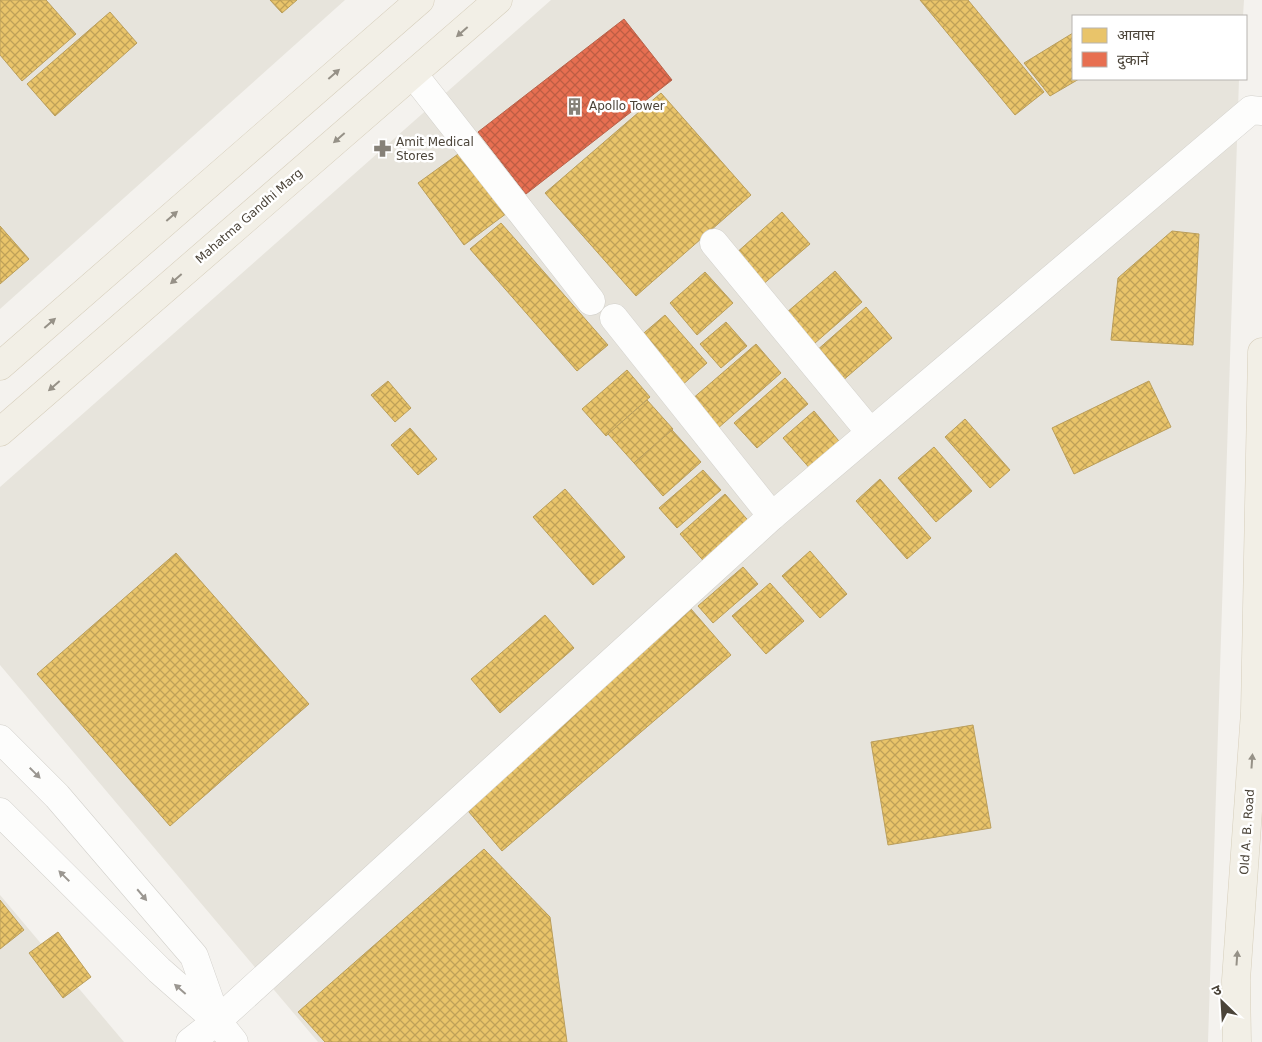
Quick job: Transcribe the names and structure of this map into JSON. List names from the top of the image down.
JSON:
{
  "streets": {
    "main road": ["Mahatma Gandhi Marg", "Old A. B. Road"]
  },
  "one_way": ["Old A. B. Road"],
  "places": {
    "building": ["Apollo Tower"],
    "pharmacy": ["Amit Medical Stores"]
  },
  "legend": ["आवास", "दुकानें"],
  "north": "top left"
}
